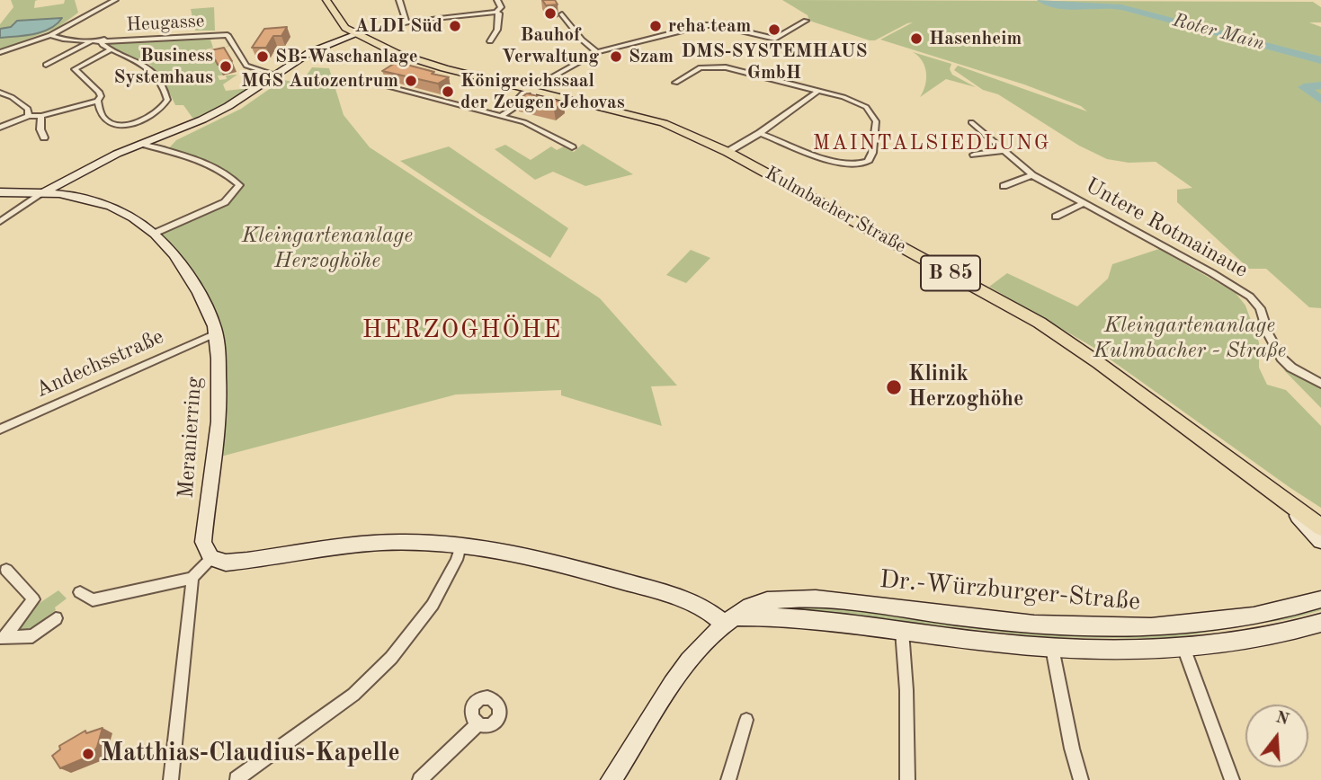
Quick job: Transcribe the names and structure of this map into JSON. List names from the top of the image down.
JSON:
{
  "streets": {
    "main road": ["Kulmbacher Straße", "B 85"],
    "street": [
      "Heugasse",
      "Untere Rotmainaue",
      "Andechsstraße",
      "Meranierring",
      "Dr.-Würzburger-Straße"
    ]
  },
  "crossings": [
    ["Kulmbacher Straße", "B 85"],
    ["Andechsstraße", "Meranierring"]
  ],
  "districts": ["MAINTALSIEDLUNG", "HERZOGHÖHE"],
  "water": ["Roter Main"],
  "parks": ["Kleingartenanlage Herzoghöhe", "Kleingartenanlage Kulmbacher - Straße"],
  "places": [
    "Bauhof Verwaltung",
    "ALDI Süd",
    "reha team",
    "DMS-SYSTEMHAUS GmbH",
    "Hasenheim",
    "SB-Waschanlage",
    "Szam",
    "Business Systemhaus",
    "MGS Autozentrum",
    "Königreichssaal der Zeugen Jehovas",
    "Klinik Herzoghöhe",
    "Matthias-Claudius-Kapelle"
  ],
  "north": "top"
}
